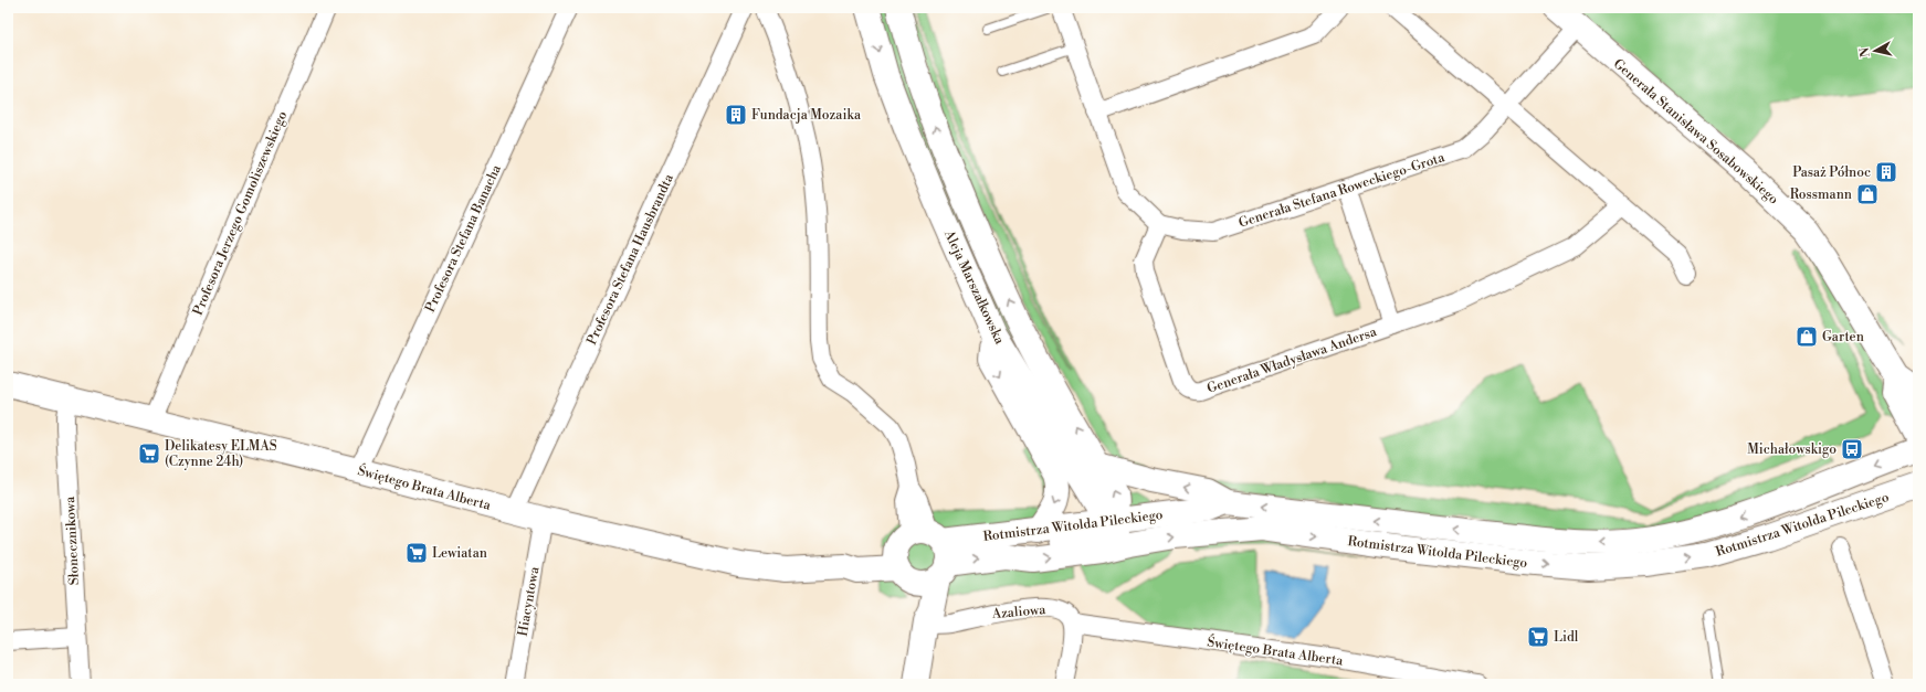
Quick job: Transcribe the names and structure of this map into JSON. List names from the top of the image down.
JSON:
{
  "streets": {
    "main road": [
      "Generała Stanisława Sosabowskiego",
      "Aleja Marszałkowska",
      "Świętego Brata Alberta",
      "Rotmistrza Witolda Pileckiego"
    ],
    "street": [
      "Generała Stefana Roweckiego-Grota",
      "Profesora Jerzego Gomoliszewskiego",
      "Profesora Stefana Banacha",
      "Profesora Stefana Hausbrandta",
      "Generała Władysława Andersa",
      "Słonecznikowa",
      "Hiacyntowa",
      "Azaliowa"
    ]
  },
  "crossings": [
    ["Generała Stanisława Sosabowskiego", "Generała Stefana Roweckiego-Grota"],
    ["Generała Stefana Roweckiego-Grota", "Generała Władysława Andersa"],
    ["Profesora Jerzego Gomoliszewskiego", "Świętego Brata Alberta"],
    ["Profesora Stefana Banacha", "Świętego Brata Alberta"],
    ["Profesora Stefana Hausbrandta", "Świętego Brata Alberta"],
    ["Aleja Marszałkowska", "Rotmistrza Witolda Pileckiego"],
    ["Świętego Brata Alberta", "Rotmistrza Witolda Pileckiego"],
    ["Świętego Brata Alberta", "Słonecznikowa"],
    ["Świętego Brata Alberta", "Hiacyntowa"],
    ["Świętego Brata Alberta", "Azaliowa"]
  ],
  "places": {
    "building": ["Fundacja Mozaika", "Pasaż Północ"],
    "shop": ["Rossmann", "Garten"],
    "bus stop": ["Michałowskigo"],
    "supermarket": ["Delikatesy ELMAS (Czynne 24h)", "Lewiatan", "Lidl"]
  },
  "north": "left"
}
